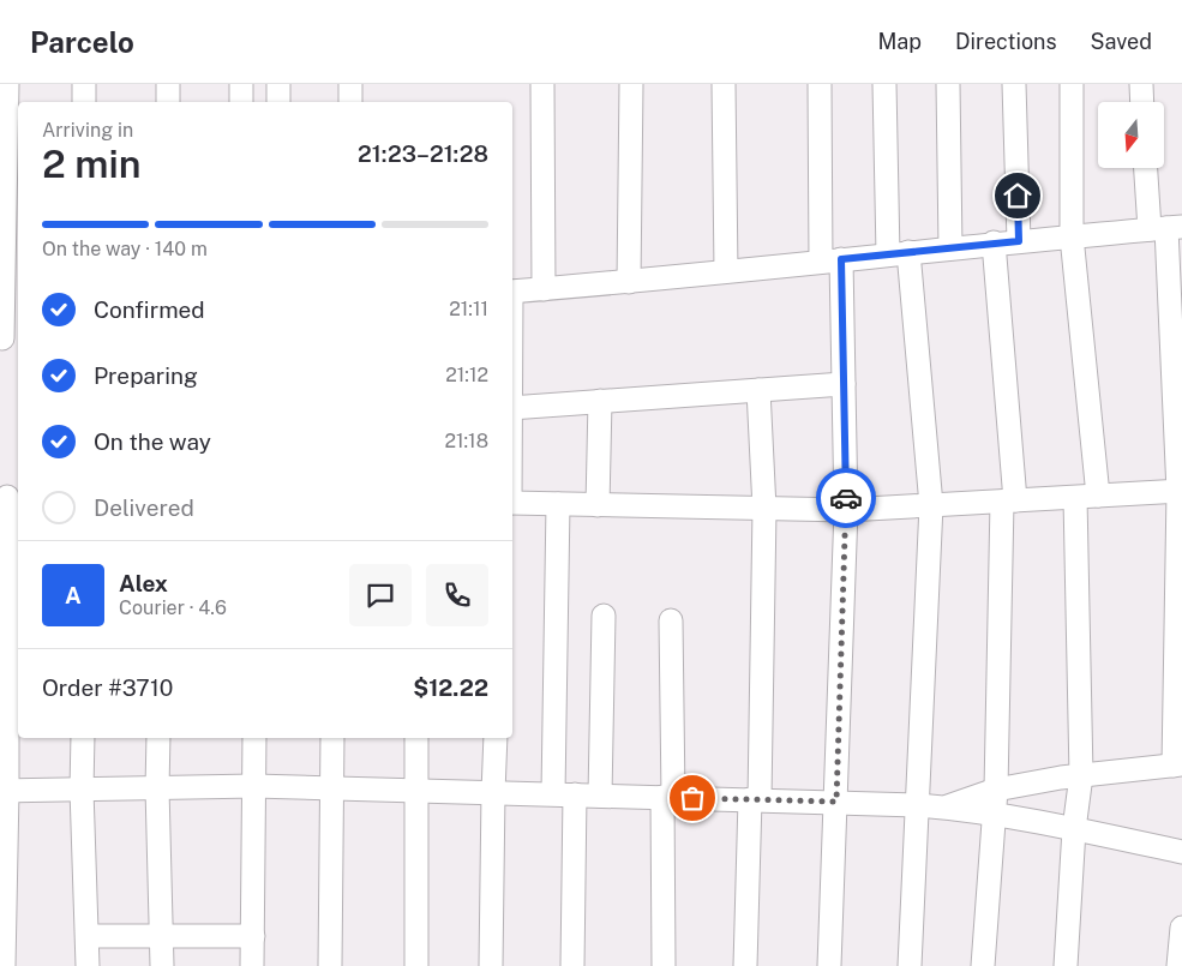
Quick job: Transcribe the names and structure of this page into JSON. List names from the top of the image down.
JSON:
{
  "north": "bottom",
  "page": {
    "header": "Parcelo",
    "nav": ["Map", "Directions", "Saved"],
    "heading": ["2 min", "Arriving in", "21:23–21:28"],
    "panel": [
      "Alex",
      "Courier · 4.6",
      "Order #3710",
      "$12.22"
    ],
    "bar": "On the way · 140 m",
    "list": [
      ["Confirmed", "21:11"],
      ["Preparing", "21:12"],
      ["On the way", "21:18"],
      "Delivered"
    ],
    "round": "A"
  }
}
